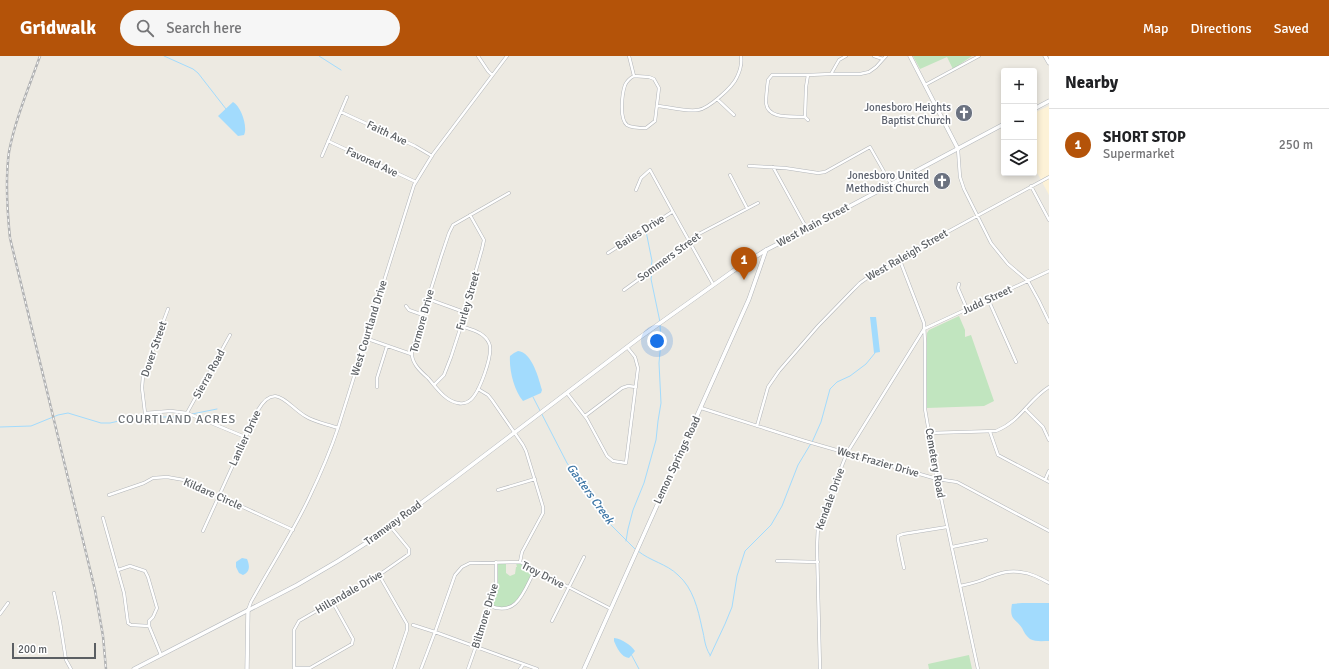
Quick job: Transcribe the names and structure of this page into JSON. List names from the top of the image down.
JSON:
{
  "streets": {
    "main road": ["West Main Street", "Lemon Springs Road", "Tramway Road"],
    "street": [
      "Faith Ave",
      "Favored Ave",
      "Bailes Drive",
      "West Raleigh Street",
      "Sommers Street",
      "Judd Street",
      "Furley Street",
      "Tormore Drive",
      "West Courtland Drive",
      "Dover Street",
      "Sierra Road",
      "Lanlier Drive",
      "West Frazier Drive",
      "Cemetery Road",
      "Kildare Circle",
      "Kendale Drive",
      "Troy Drive",
      "Hillandale Drive",
      "Biltmore Drive"
    ]
  },
  "crossings": [
    ["Faith Ave", "West Courtland Drive"],
    ["Favored Ave", "West Courtland Drive"],
    ["West Main Street", "Lemon Springs Road"],
    ["West Main Street", "Tramway Road"],
    ["West Raleigh Street", "West Frazier Drive"],
    ["West Raleigh Street", "Cemetery Road"],
    ["Judd Street", "Cemetery Road"],
    ["Judd Street", "Kendale Drive"],
    ["Furley Street", "Tormore Drive"],
    ["West Courtland Drive", "Lanlier Drive"],
    ["West Courtland Drive", "Kildare Circle"],
    ["West Courtland Drive", "Tramway Road"],
    ["Dover Street", "Sierra Road"],
    ["Lanlier Drive", "Kildare Circle"],
    ["Lemon Springs Road", "West Frazier Drive"],
    ["Lemon Springs Road", "Troy Drive"],
    ["West Frazier Drive", "Cemetery Road"],
    ["West Frazier Drive", "Kendale Drive"],
    ["Cemetery Road", "Kendale Drive"],
    ["Tramway Road", "Hillandale Drive"],
    ["Troy Drive", "Biltmore Drive"]
  ],
  "districts": ["COURTLAND ACRES"],
  "water": ["Gasters Creek"],
  "places": {
    "church": ["Jonesboro Heights Baptist Church", "Jonesboro United Methodist Church"]
  },
  "scale_bar": "200 m",
  "page": {
    "header": "Gridwalk",
    "search": "Search here",
    "nav": ["Map", "Directions", "Saved"],
    "heading": "Nearby",
    "map_buttons": ["+", "−"],
    "list": [
      {
        "mark": "1",
        "name": "SHORT STOP",
        "note": "Supermarket",
        "value": "250 m"
      }
    ],
    "pins": "1",
    "scale": "200 m"
  }
}
